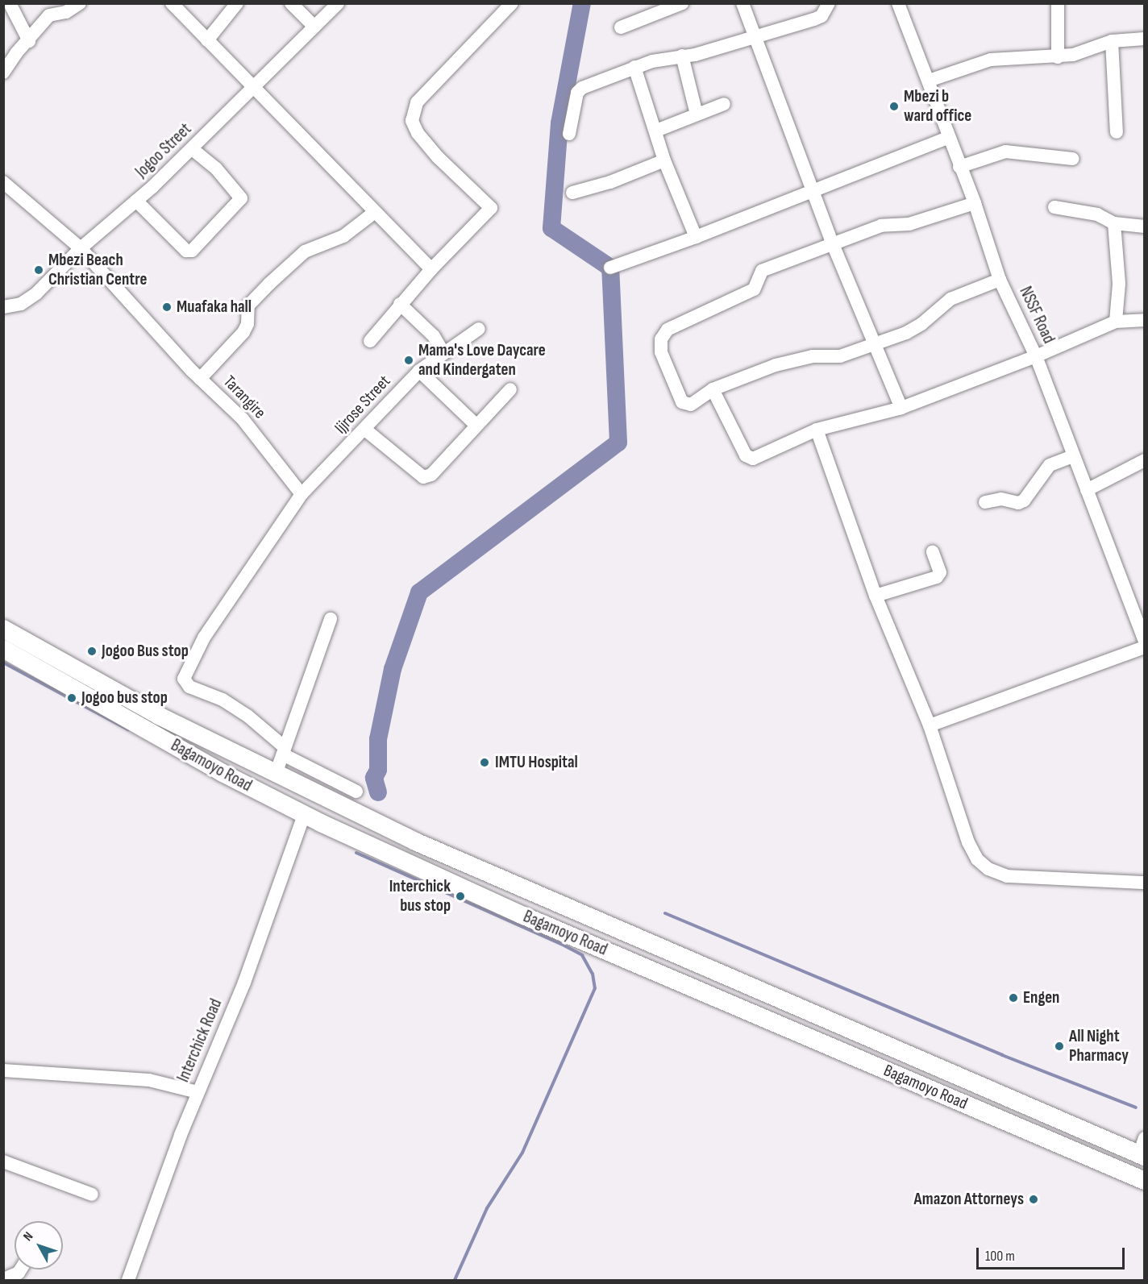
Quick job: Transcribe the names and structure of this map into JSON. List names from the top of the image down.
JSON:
{
  "streets": {
    "highway": ["Bagamoyo Road"],
    "street": [
      "Jogoo Street",
      "NSSF Road",
      "Tarangire",
      "Ijjrose Street",
      "Interchick Road"
    ]
  },
  "crossings": [
    ["Jogoo Street", "Tarangire"],
    ["Tarangire", "Ijjrose Street"],
    ["Bagamoyo Road", "Interchick Road"]
  ],
  "places": [
    "Mbezi b ward office",
    "Mbezi Beach Christian Centre",
    "Muafaka hall",
    "Mama's Love Daycare and Kindergaten",
    "Jogoo Bus stop",
    "Jogoo bus stop",
    "IMTU Hospital",
    "Interchick bus stop",
    "Engen",
    "All Night Pharmacy",
    "Amazon Attorneys"
  ],
  "scale_bar": "100 m",
  "north": "top left"
}
